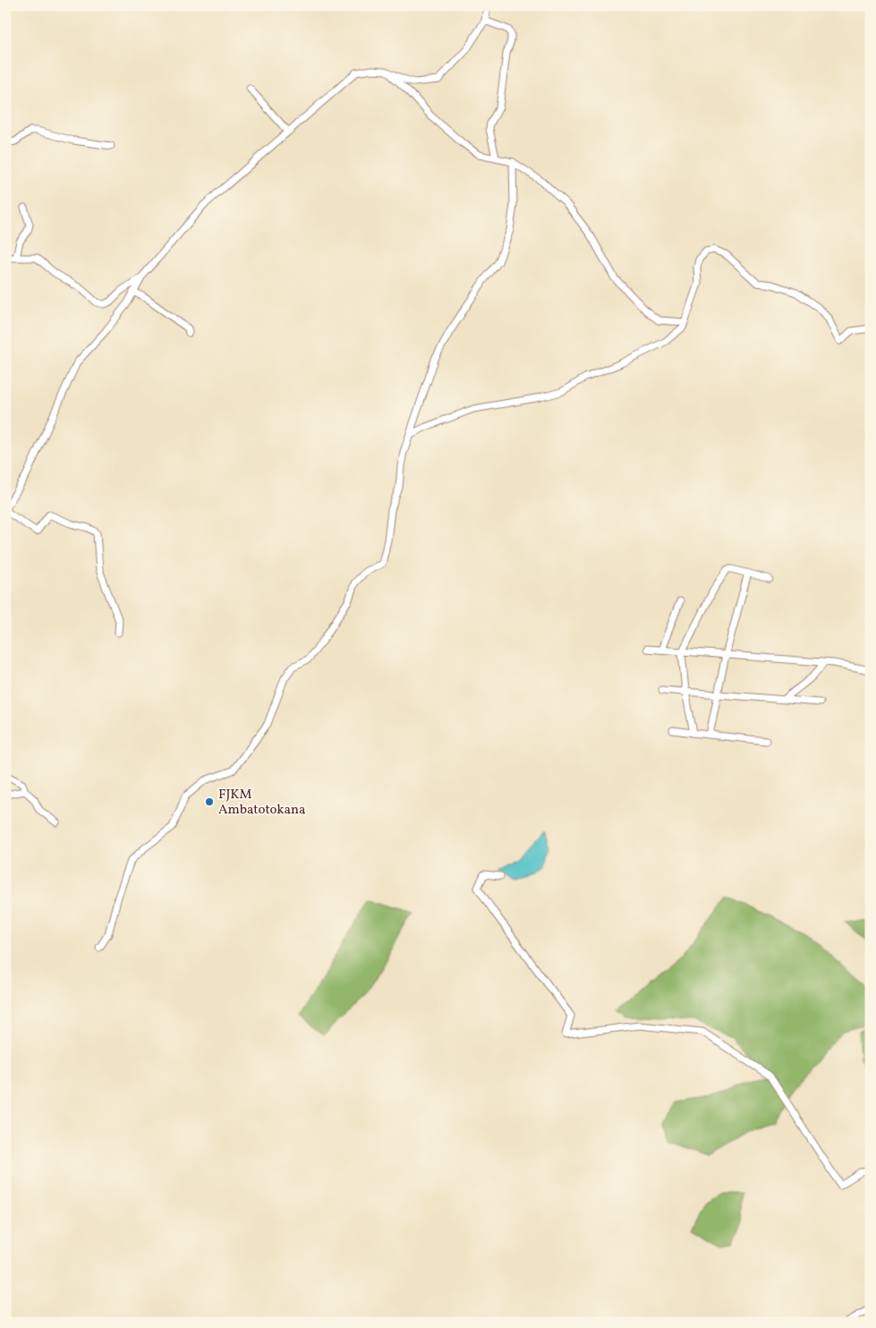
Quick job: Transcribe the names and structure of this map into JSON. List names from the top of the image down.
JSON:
{
  "places": ["FJKM Ambatotokana"]
}
